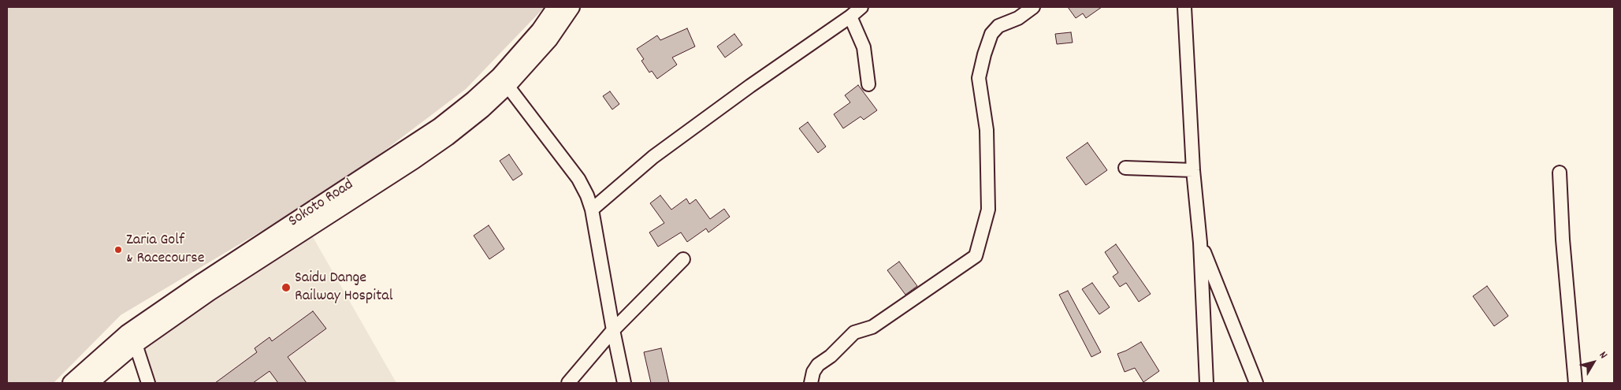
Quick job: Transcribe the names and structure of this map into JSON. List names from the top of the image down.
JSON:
{
  "streets": {
    "main road": ["Sokoto Road"]
  },
  "places": ["Zaria Golf & Racecourse", "Saidu Dange Railway Hospital"],
  "north": "top right"
}
